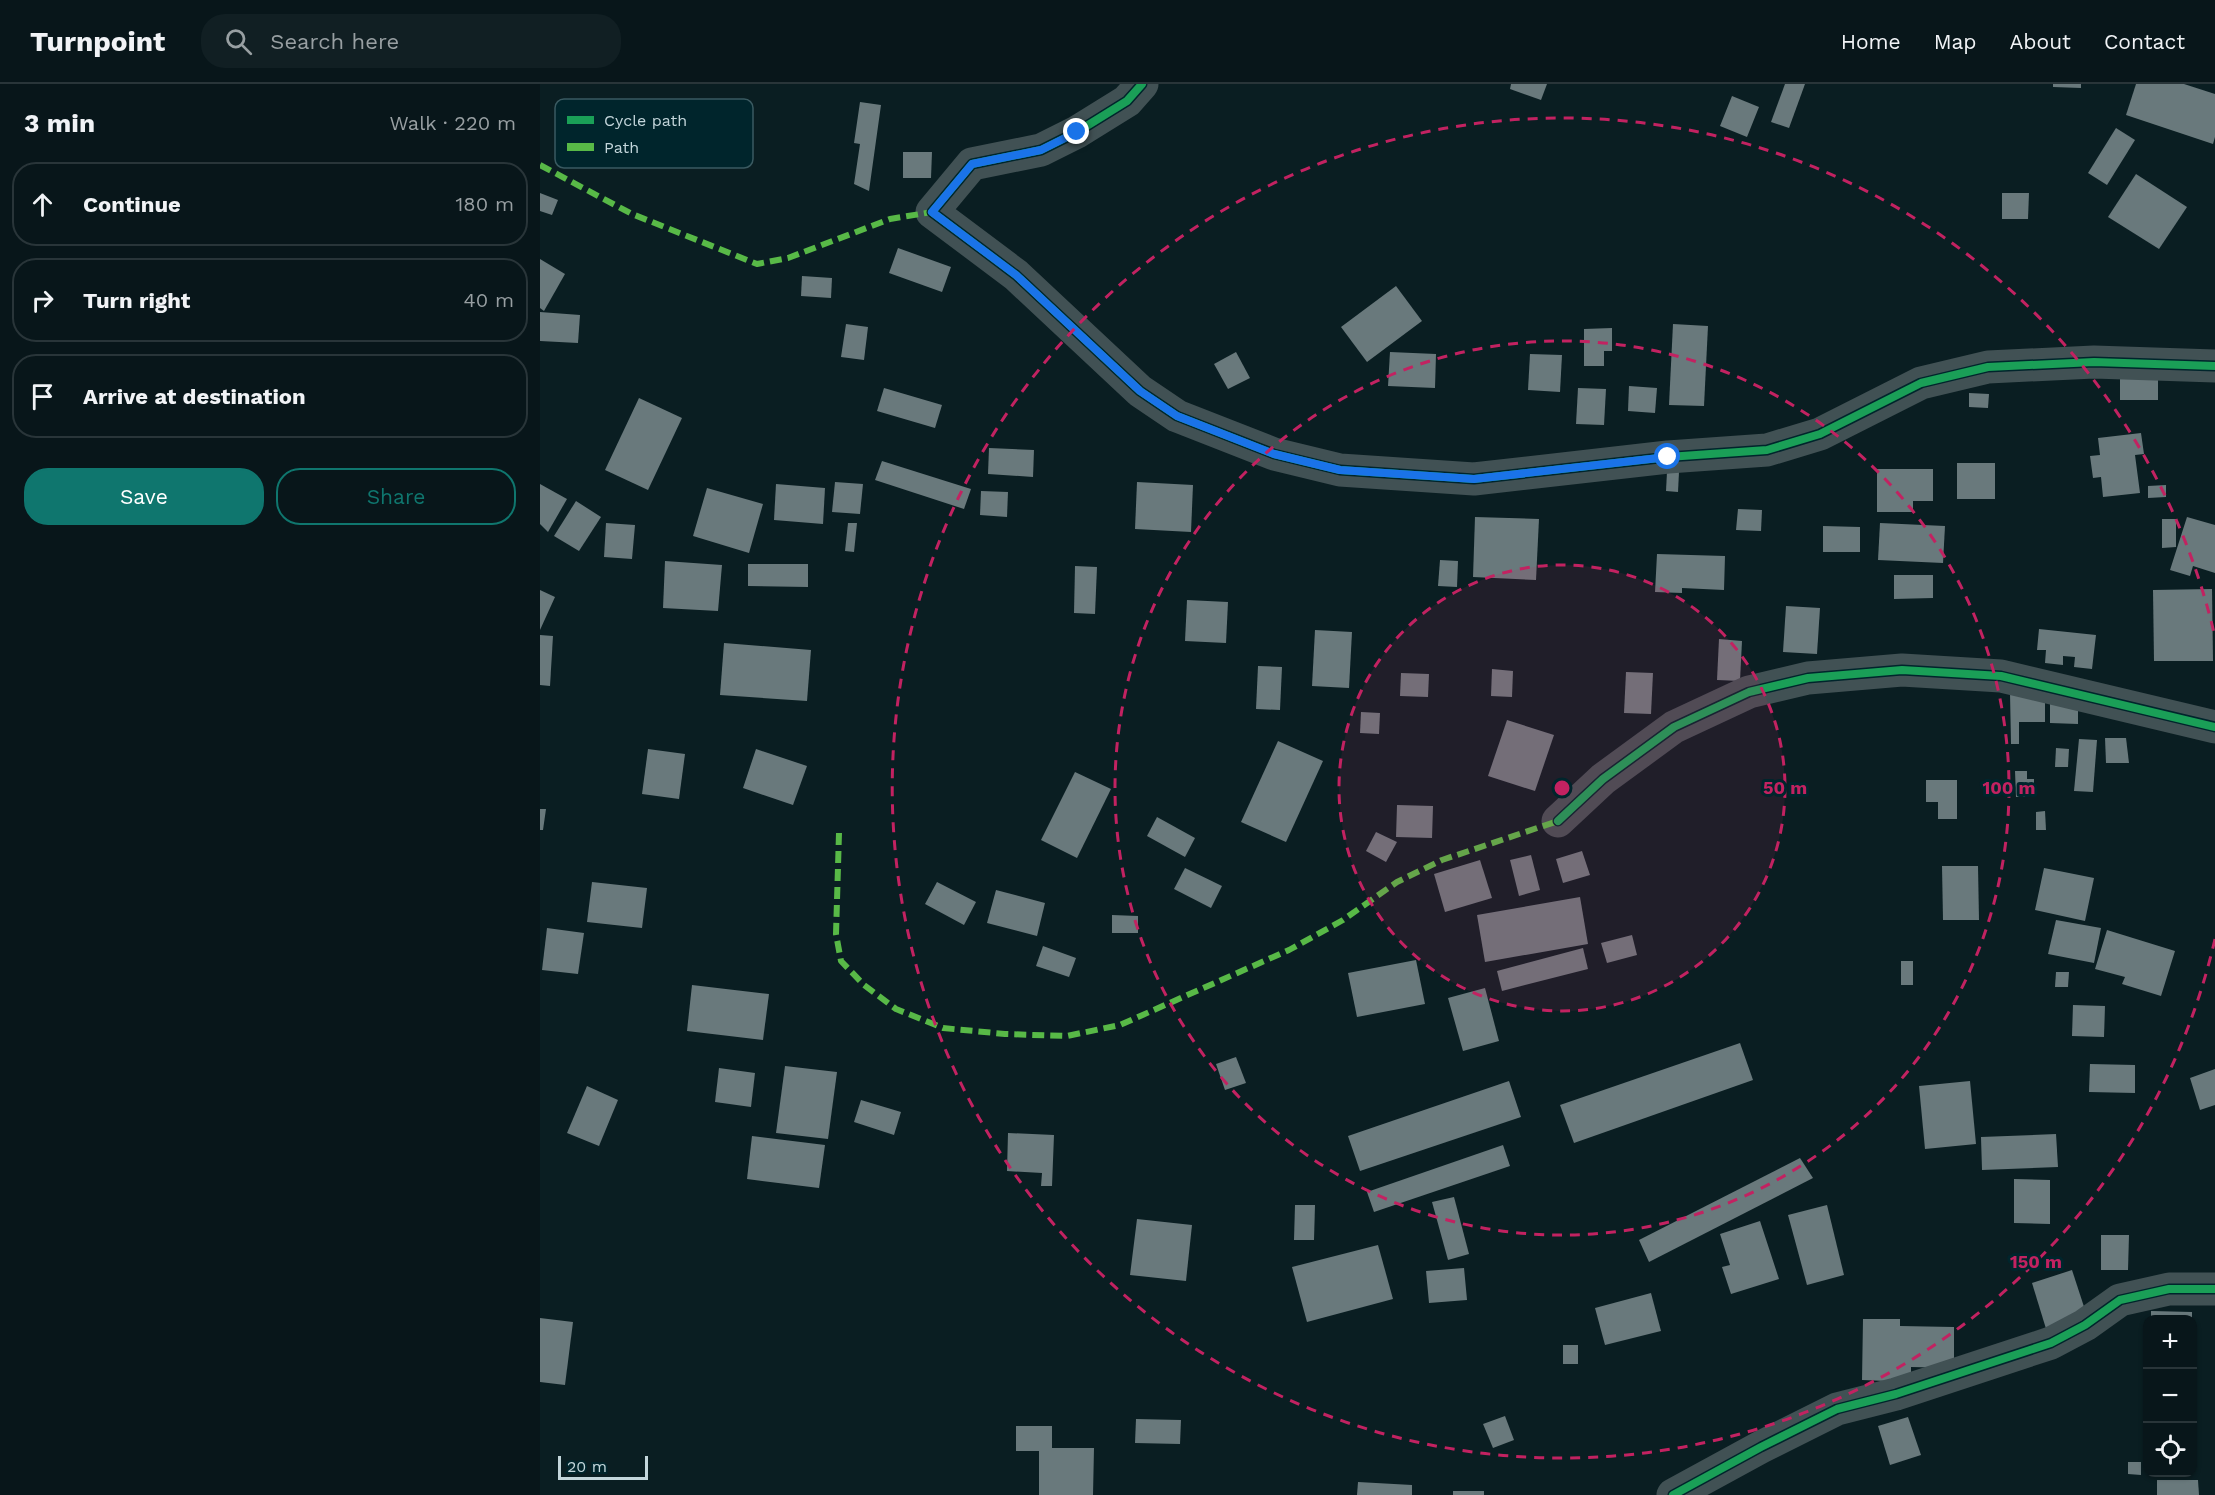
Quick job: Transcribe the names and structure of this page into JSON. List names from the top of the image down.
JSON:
{
  "legend": ["Cycle path", "Path"],
  "scale_bar": "20 m",
  "page": {
    "header": "Turnpoint",
    "search": "Search here",
    "nav": [
      "Home",
      "Map",
      "About",
      "Contact"
    ],
    "heading": ["3 min", "Walk · 220 m"],
    "list": [
      ["Continue", "180 m"],
      ["Turn right", "40 m"],
      "Arrive at destination"
    ],
    "buttons": ["Save", "Share"],
    "map_buttons": ["+", "−"],
    "scale": "20 m"
  },
  "rings": ["50 m", "100 m", "150 m"]
}
